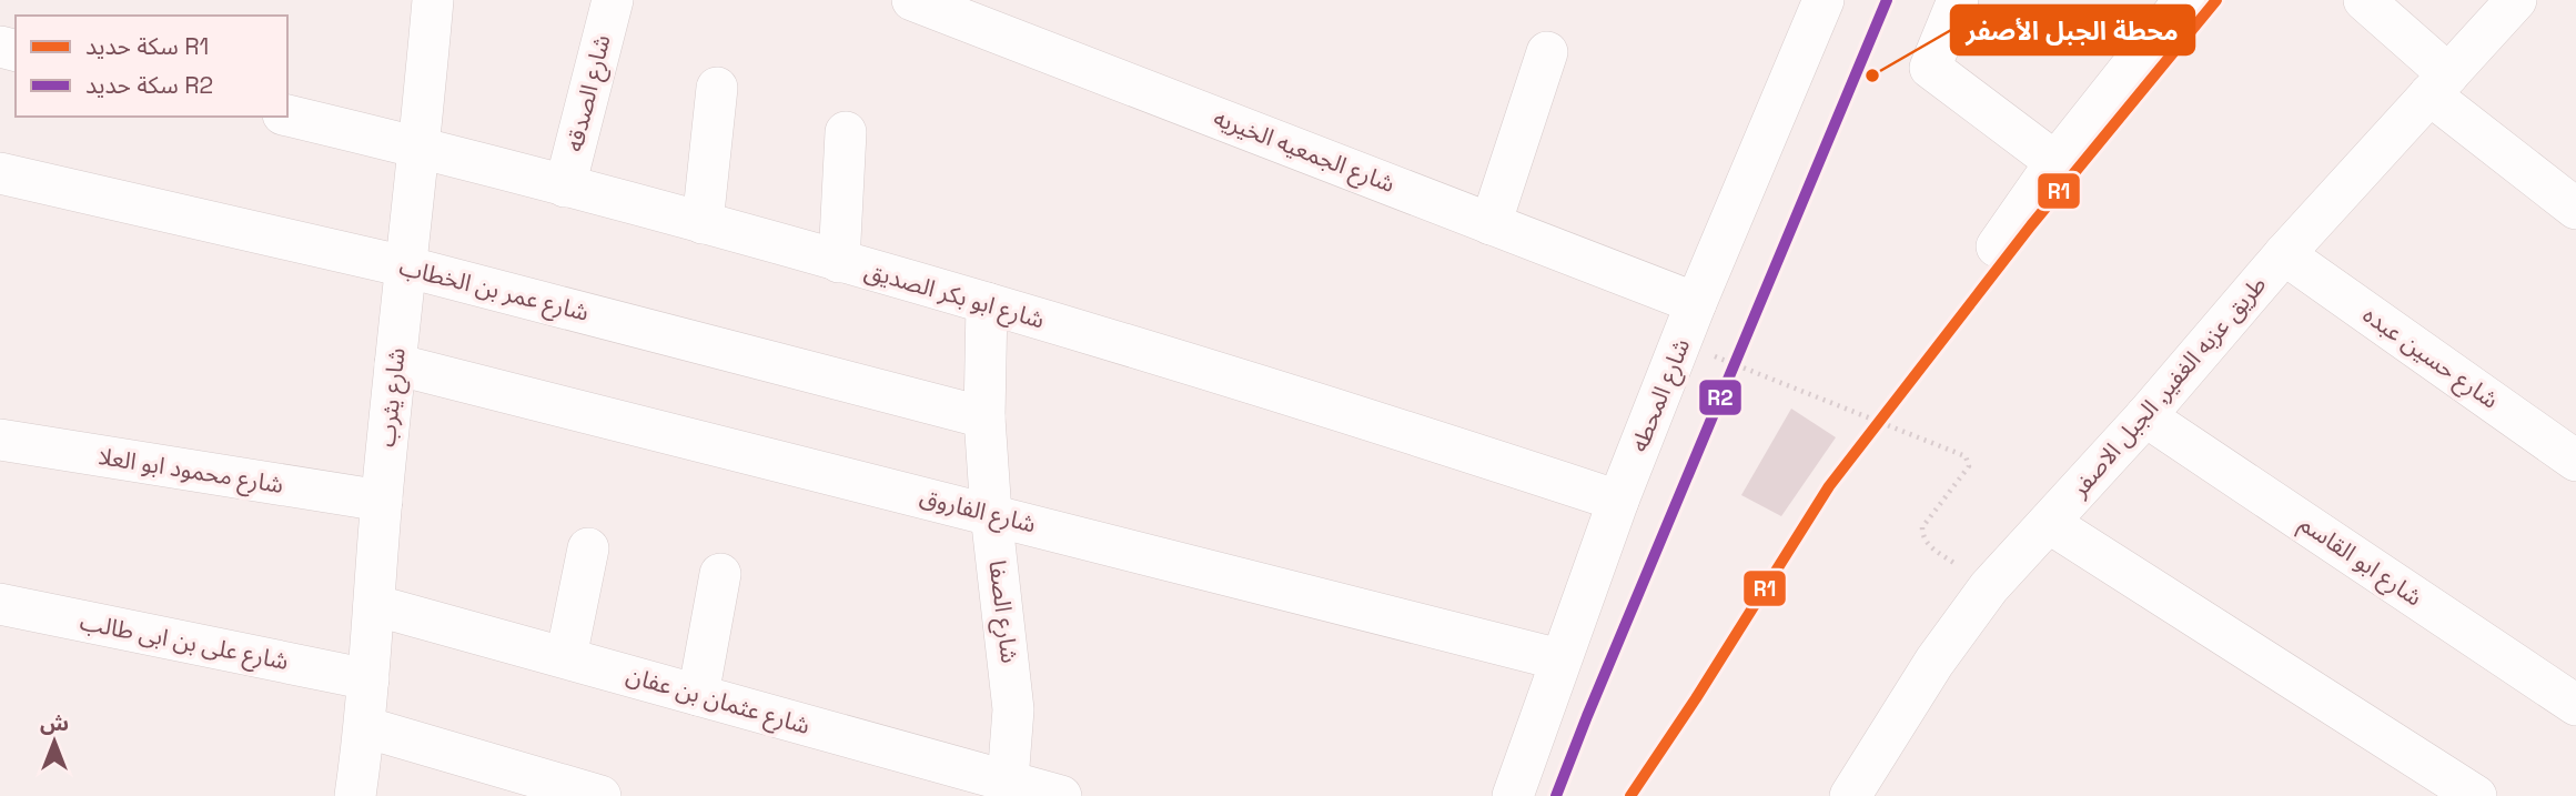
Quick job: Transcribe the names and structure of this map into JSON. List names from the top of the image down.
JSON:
{
  "streets": {
    "street": [
      "شارع الصدقه",
      "شارع الجمعيه الخيريه",
      "شارع عمر بن الخطاب",
      "شارع ابو بكر الصديق",
      "شارع حسين عبده",
      "طريق عزبه الغفير, الجبل الاصفر",
      "شارع المحطه",
      "شارع يثرب",
      "شارع محمود ابو العلا",
      "شارع الفاروق",
      "شارع ابو القاسم",
      "شارع الصفا",
      "شارع على بن ابى طالب",
      "شارع عثمان بن عفان"
    ]
  },
  "crossings": [
    ["شارع الصدقه", "شارع ابو بكر الصديق"],
    ["شارع الجمعيه الخيريه", "شارع المحطه"],
    ["شارع عمر بن الخطاب", "شارع يثرب"],
    ["شارع عمر بن الخطاب", "شارع الصفا"],
    ["شارع ابو بكر الصديق", "شارع المحطه"],
    ["شارع ابو بكر الصديق", "شارع يثرب"],
    ["شارع ابو بكر الصديق", "شارع الصفا"],
    ["شارع حسين عبده", "طريق عزبه الغفير, الجبل الاصفر"],
    ["طريق عزبه الغفير, الجبل الاصفر", "شارع ابو القاسم"],
    ["شارع المحطه", "شارع الفاروق"],
    ["شارع يثرب", "شارع محمود ابو العلا"],
    ["شارع يثرب", "شارع الفاروق"],
    ["شارع يثرب", "شارع على بن ابى طالب"],
    ["شارع يثرب", "شارع عثمان بن عفان"],
    ["شارع الفاروق", "شارع الصفا"],
    ["شارع الصفا", "شارع عثمان بن عفان"]
  ],
  "places": ["محطة الجبل الأصفر"],
  "lines": ["rail line R1", "rail line R2"],
  "legend": ["سكة حديد R1", "سكة حديد R2"],
  "north": "top"
}
